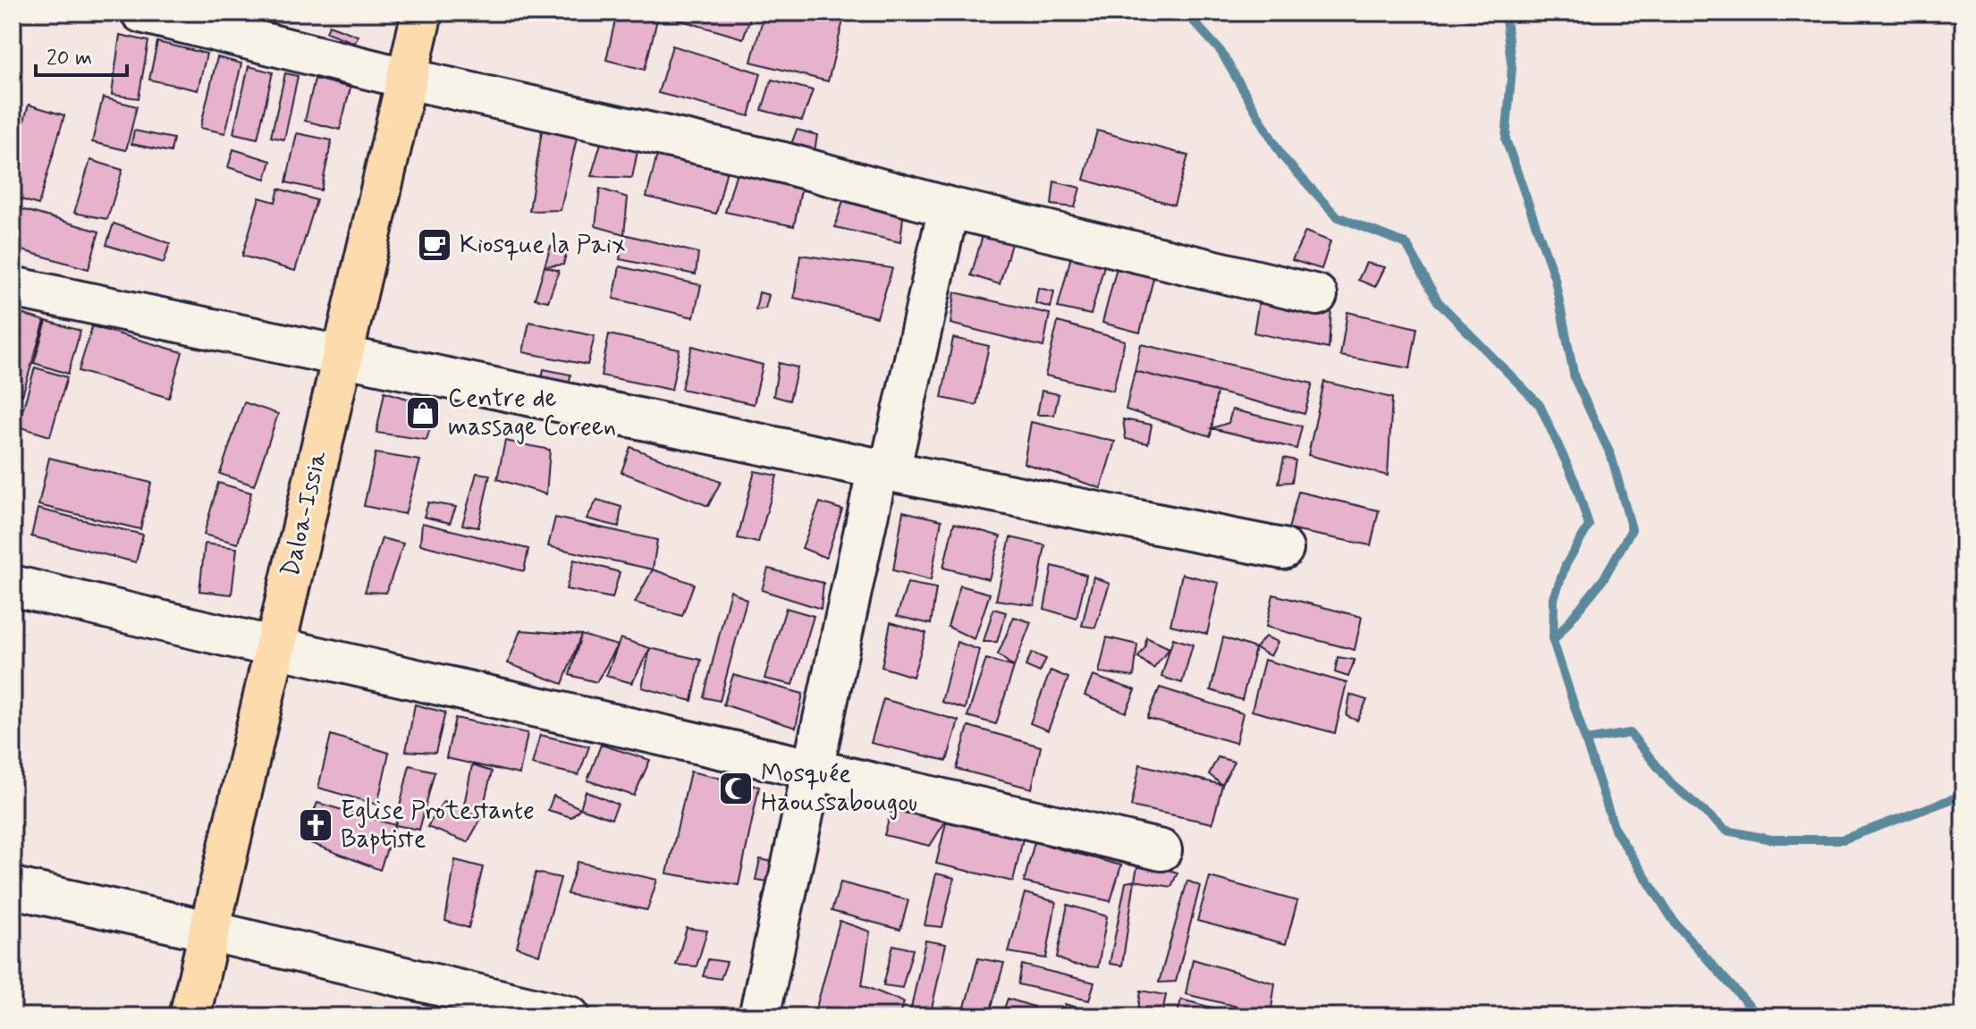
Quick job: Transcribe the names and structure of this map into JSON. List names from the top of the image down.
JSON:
{
  "streets": {
    "main road": ["Daloa-Issia"]
  },
  "places": {
    "cafe": ["Kiosque la Paix"],
    "shop": ["Centre de massage Coreen"],
    "mosque": ["Mosquée Haoussabougou"],
    "church": ["Eglise Protestante Baptiste"]
  },
  "scale_bar": "20 m"
}
